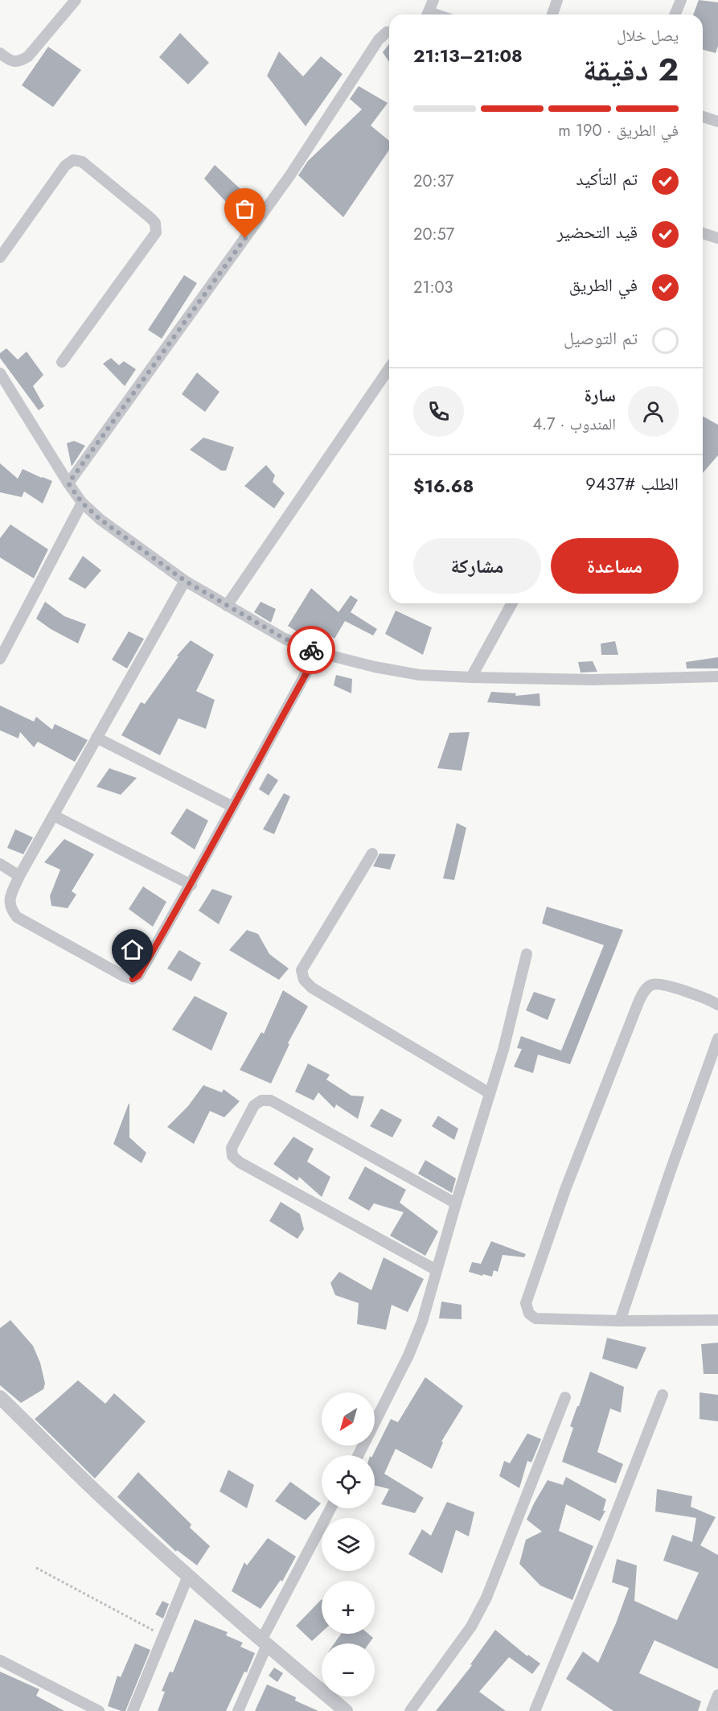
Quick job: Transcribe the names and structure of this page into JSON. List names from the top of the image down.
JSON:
{
  "north": "bottom left",
  "page": {
    "heading": ["2 دقيقة", "يصل خلال", "21:08–21:13"],
    "panel": [
      "سارة",
      "المندوب · 4.7",
      "الطلب #9437",
      "$16.68"
    ],
    "bar": "في الطريق · 190 m",
    "list": [
      ["تم التأكيد", "20:37"],
      ["قيد التحضير", "20:57"],
      ["في الطريق", "21:03"],
      "تم التوصيل"
    ],
    "buttons": ["مساعدة", "مشاركة"],
    "map_buttons": ["+", "−"]
  }
}
